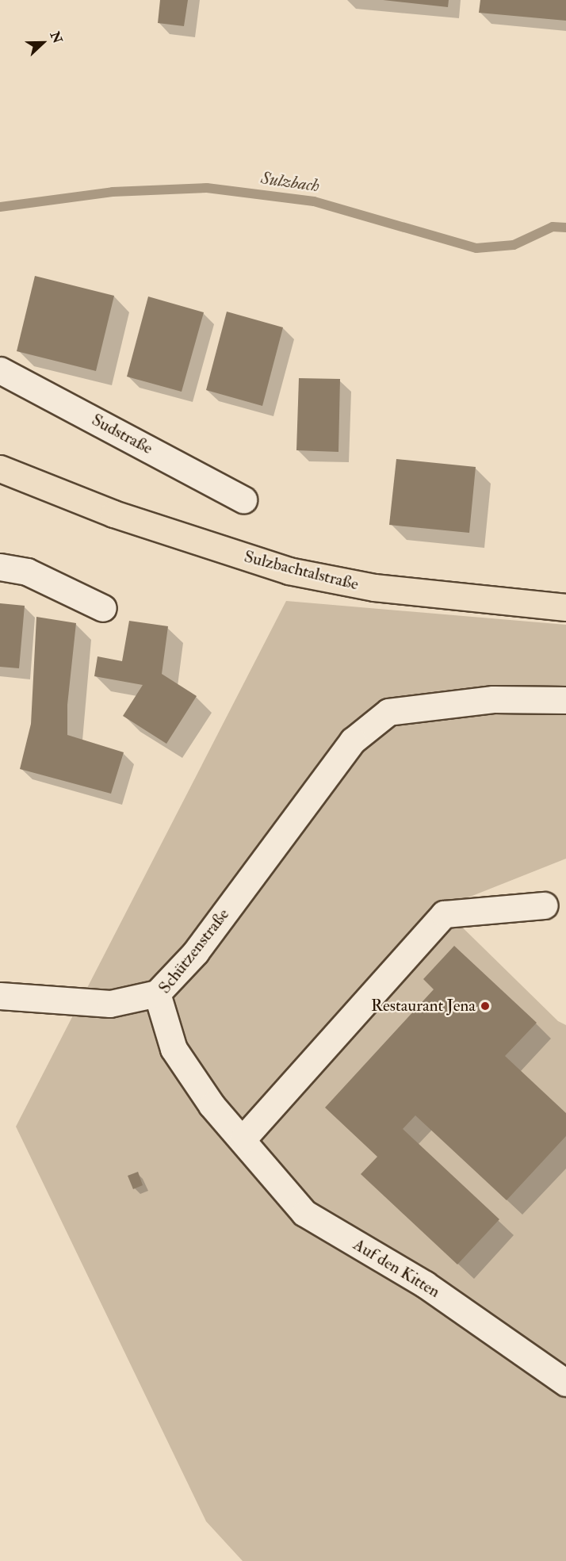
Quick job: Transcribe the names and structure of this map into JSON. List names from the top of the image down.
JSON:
{
  "streets": {
    "main road": ["Sulzbachtalstraße"],
    "street": ["Sudstraße", "Schützenstraße", "Auf den Kitten"]
  },
  "crossings": [
    ["Schützenstraße", "Auf den Kitten"]
  ],
  "water": ["Sulzbach"],
  "places": ["Restaurant Jena"],
  "north": "right"
}
